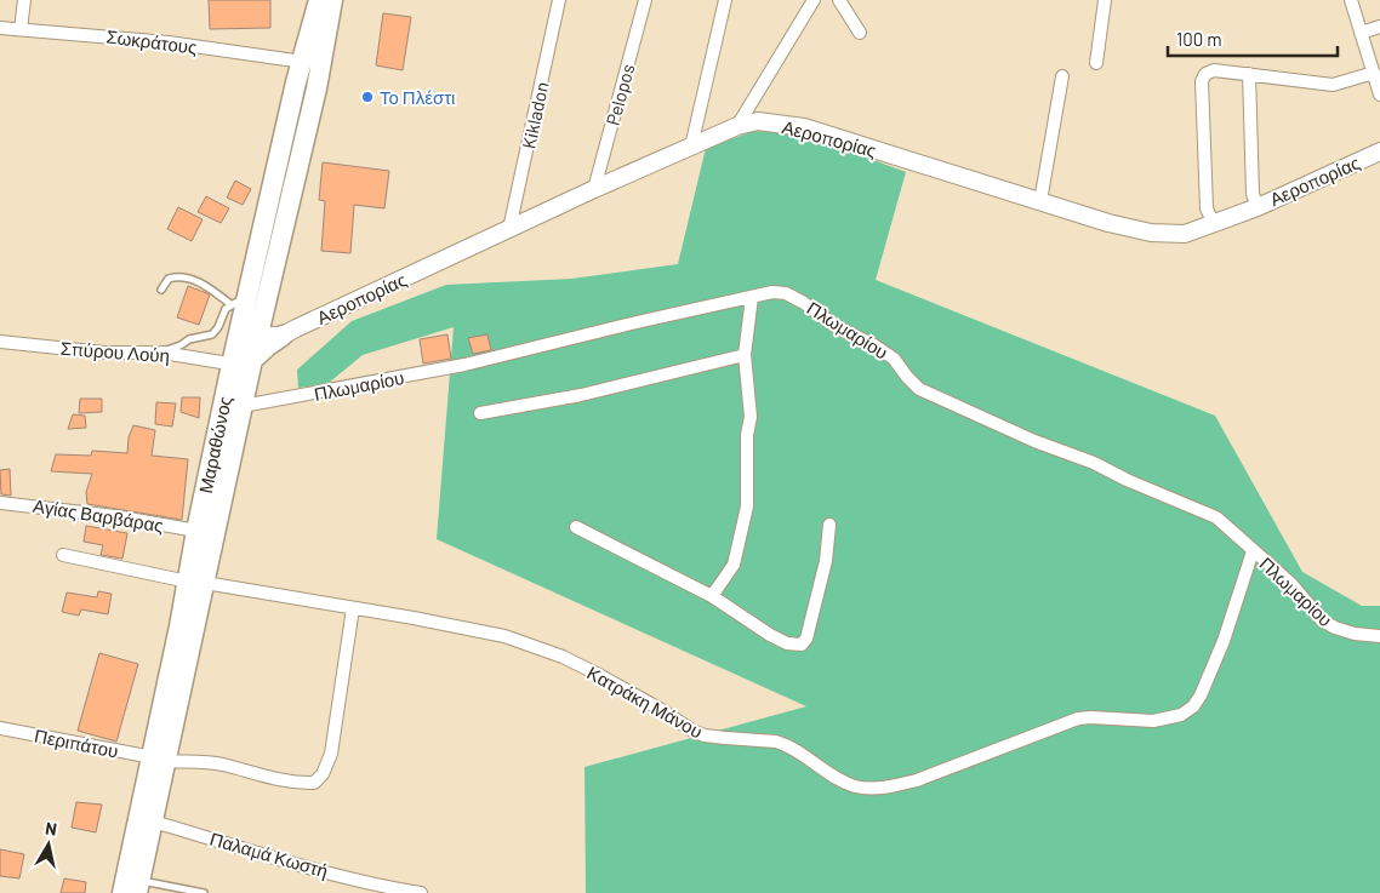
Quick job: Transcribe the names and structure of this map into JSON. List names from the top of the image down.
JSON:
{
  "streets": {
    "main road": ["Μαραθώνος"],
    "street": [
      "Σωκράτους",
      "Pelopos",
      "Kikladon",
      "Αεροπορίας",
      "Πλωμαρίου",
      "Σπύρου Λούη",
      "Αγίας Βαρβάρας",
      "Κατράκη Μάνου",
      "Περιπάτου",
      "Παλαμά Κωστή"
    ]
  },
  "crossings": [
    ["Σωκράτους", "Μαραθώνος"],
    ["Pelopos", "Αεροπορίας"],
    ["Kikladon", "Αεροπορίας"],
    ["Αεροπορίας", "Μαραθώνος"],
    ["Πλωμαρίου", "Μαραθώνος"],
    ["Πλωμαρίου", "Κατράκη Μάνου"],
    ["Σπύρου Λούη", "Μαραθώνος"],
    ["Μαραθώνος", "Αγίας Βαρβάρας"],
    ["Μαραθώνος", "Κατράκη Μάνου"],
    ["Μαραθώνος", "Περιπάτου"],
    ["Μαραθώνος", "Παλαμά Κωστή"],
    ["Κατράκη Μάνου", "Περιπάτου"]
  ],
  "places": ["Το Πλέστι"],
  "scale_bar": "100 m",
  "north": "top"
}
